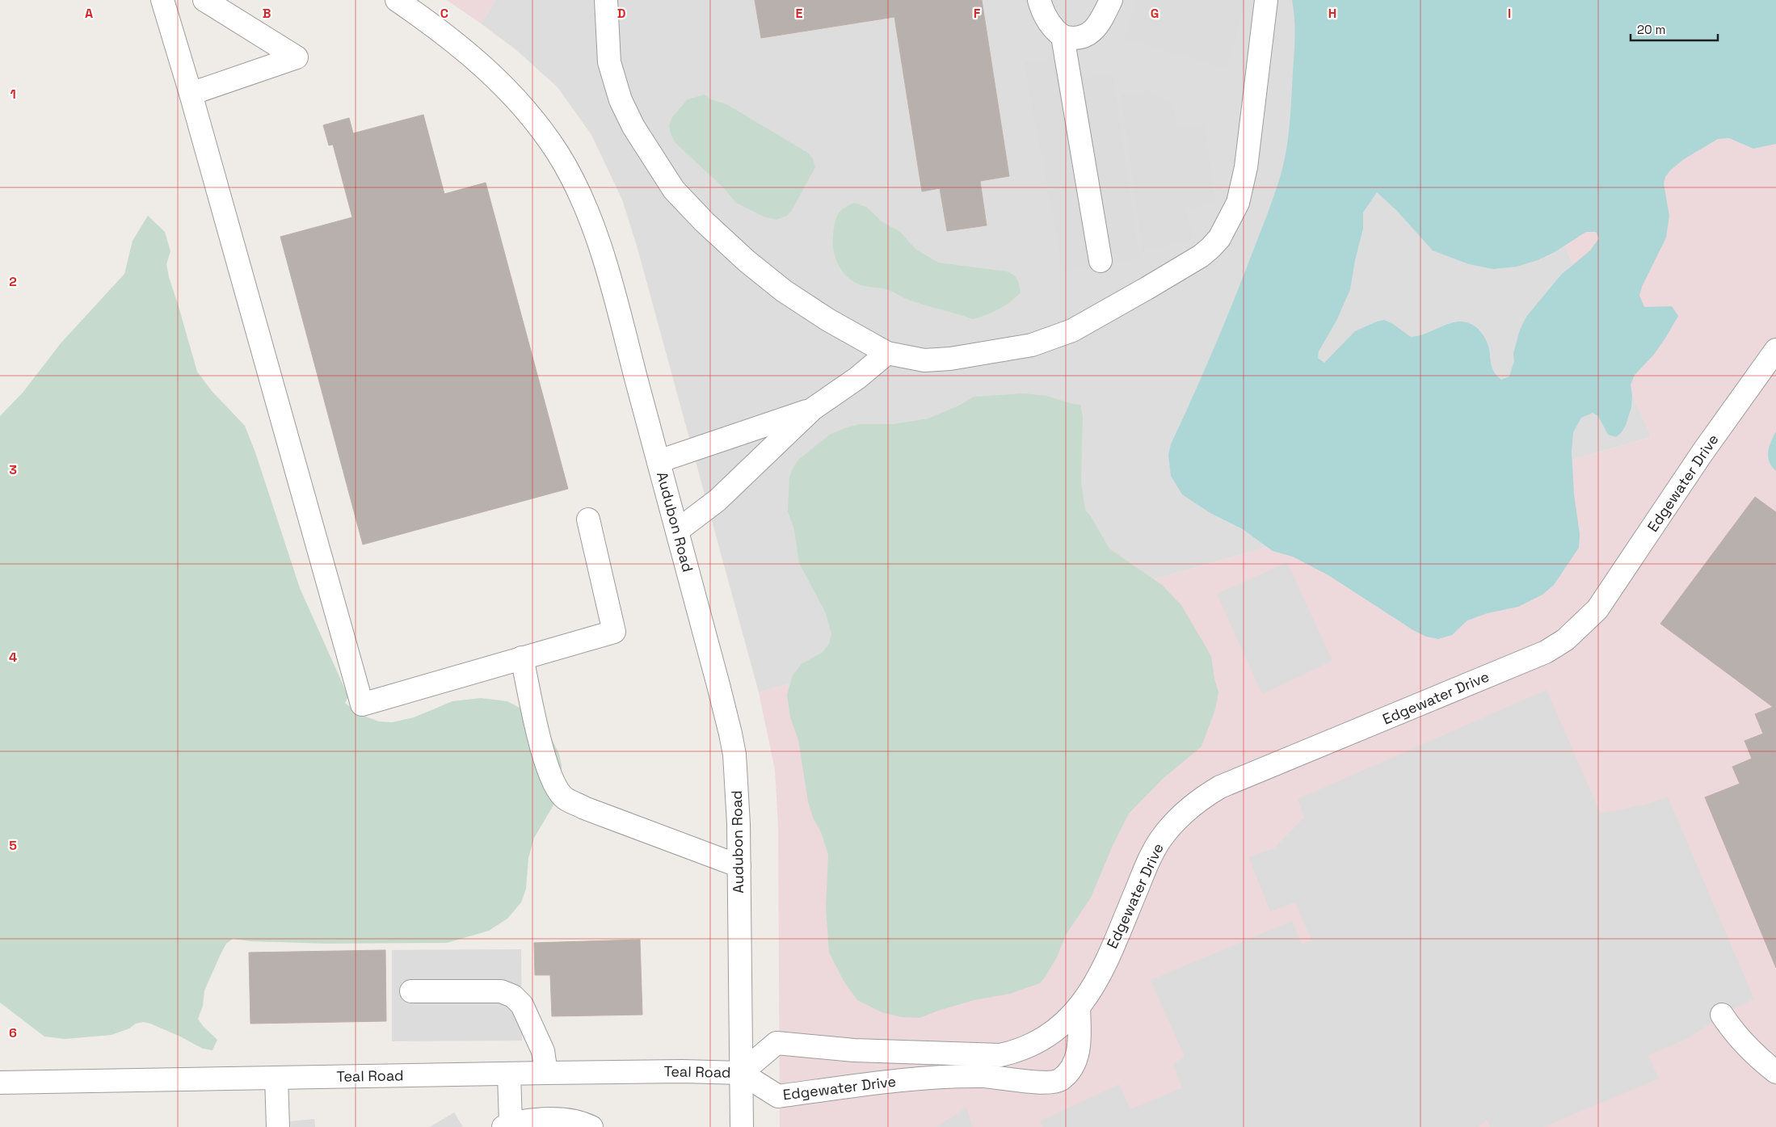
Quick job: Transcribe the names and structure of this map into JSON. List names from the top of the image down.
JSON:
{
  "streets": {
    "street": ["Edgewater Drive", "Audubon Road", "Teal Road"]
  },
  "crossings": [
    ["Edgewater Drive", "Audubon Road"],
    ["Edgewater Drive", "Teal Road"],
    ["Audubon Road", "Teal Road"]
  ],
  "scale_bar": "20 m",
  "grid": {
    "columns": [
      "A",
      "B",
      "C",
      "D",
      "E",
      "F",
      "G",
      "H",
      "I"
    ],
    "rows": [
      "1",
      "2",
      "3",
      "4",
      "5",
      "6"
    ]
  }
}
